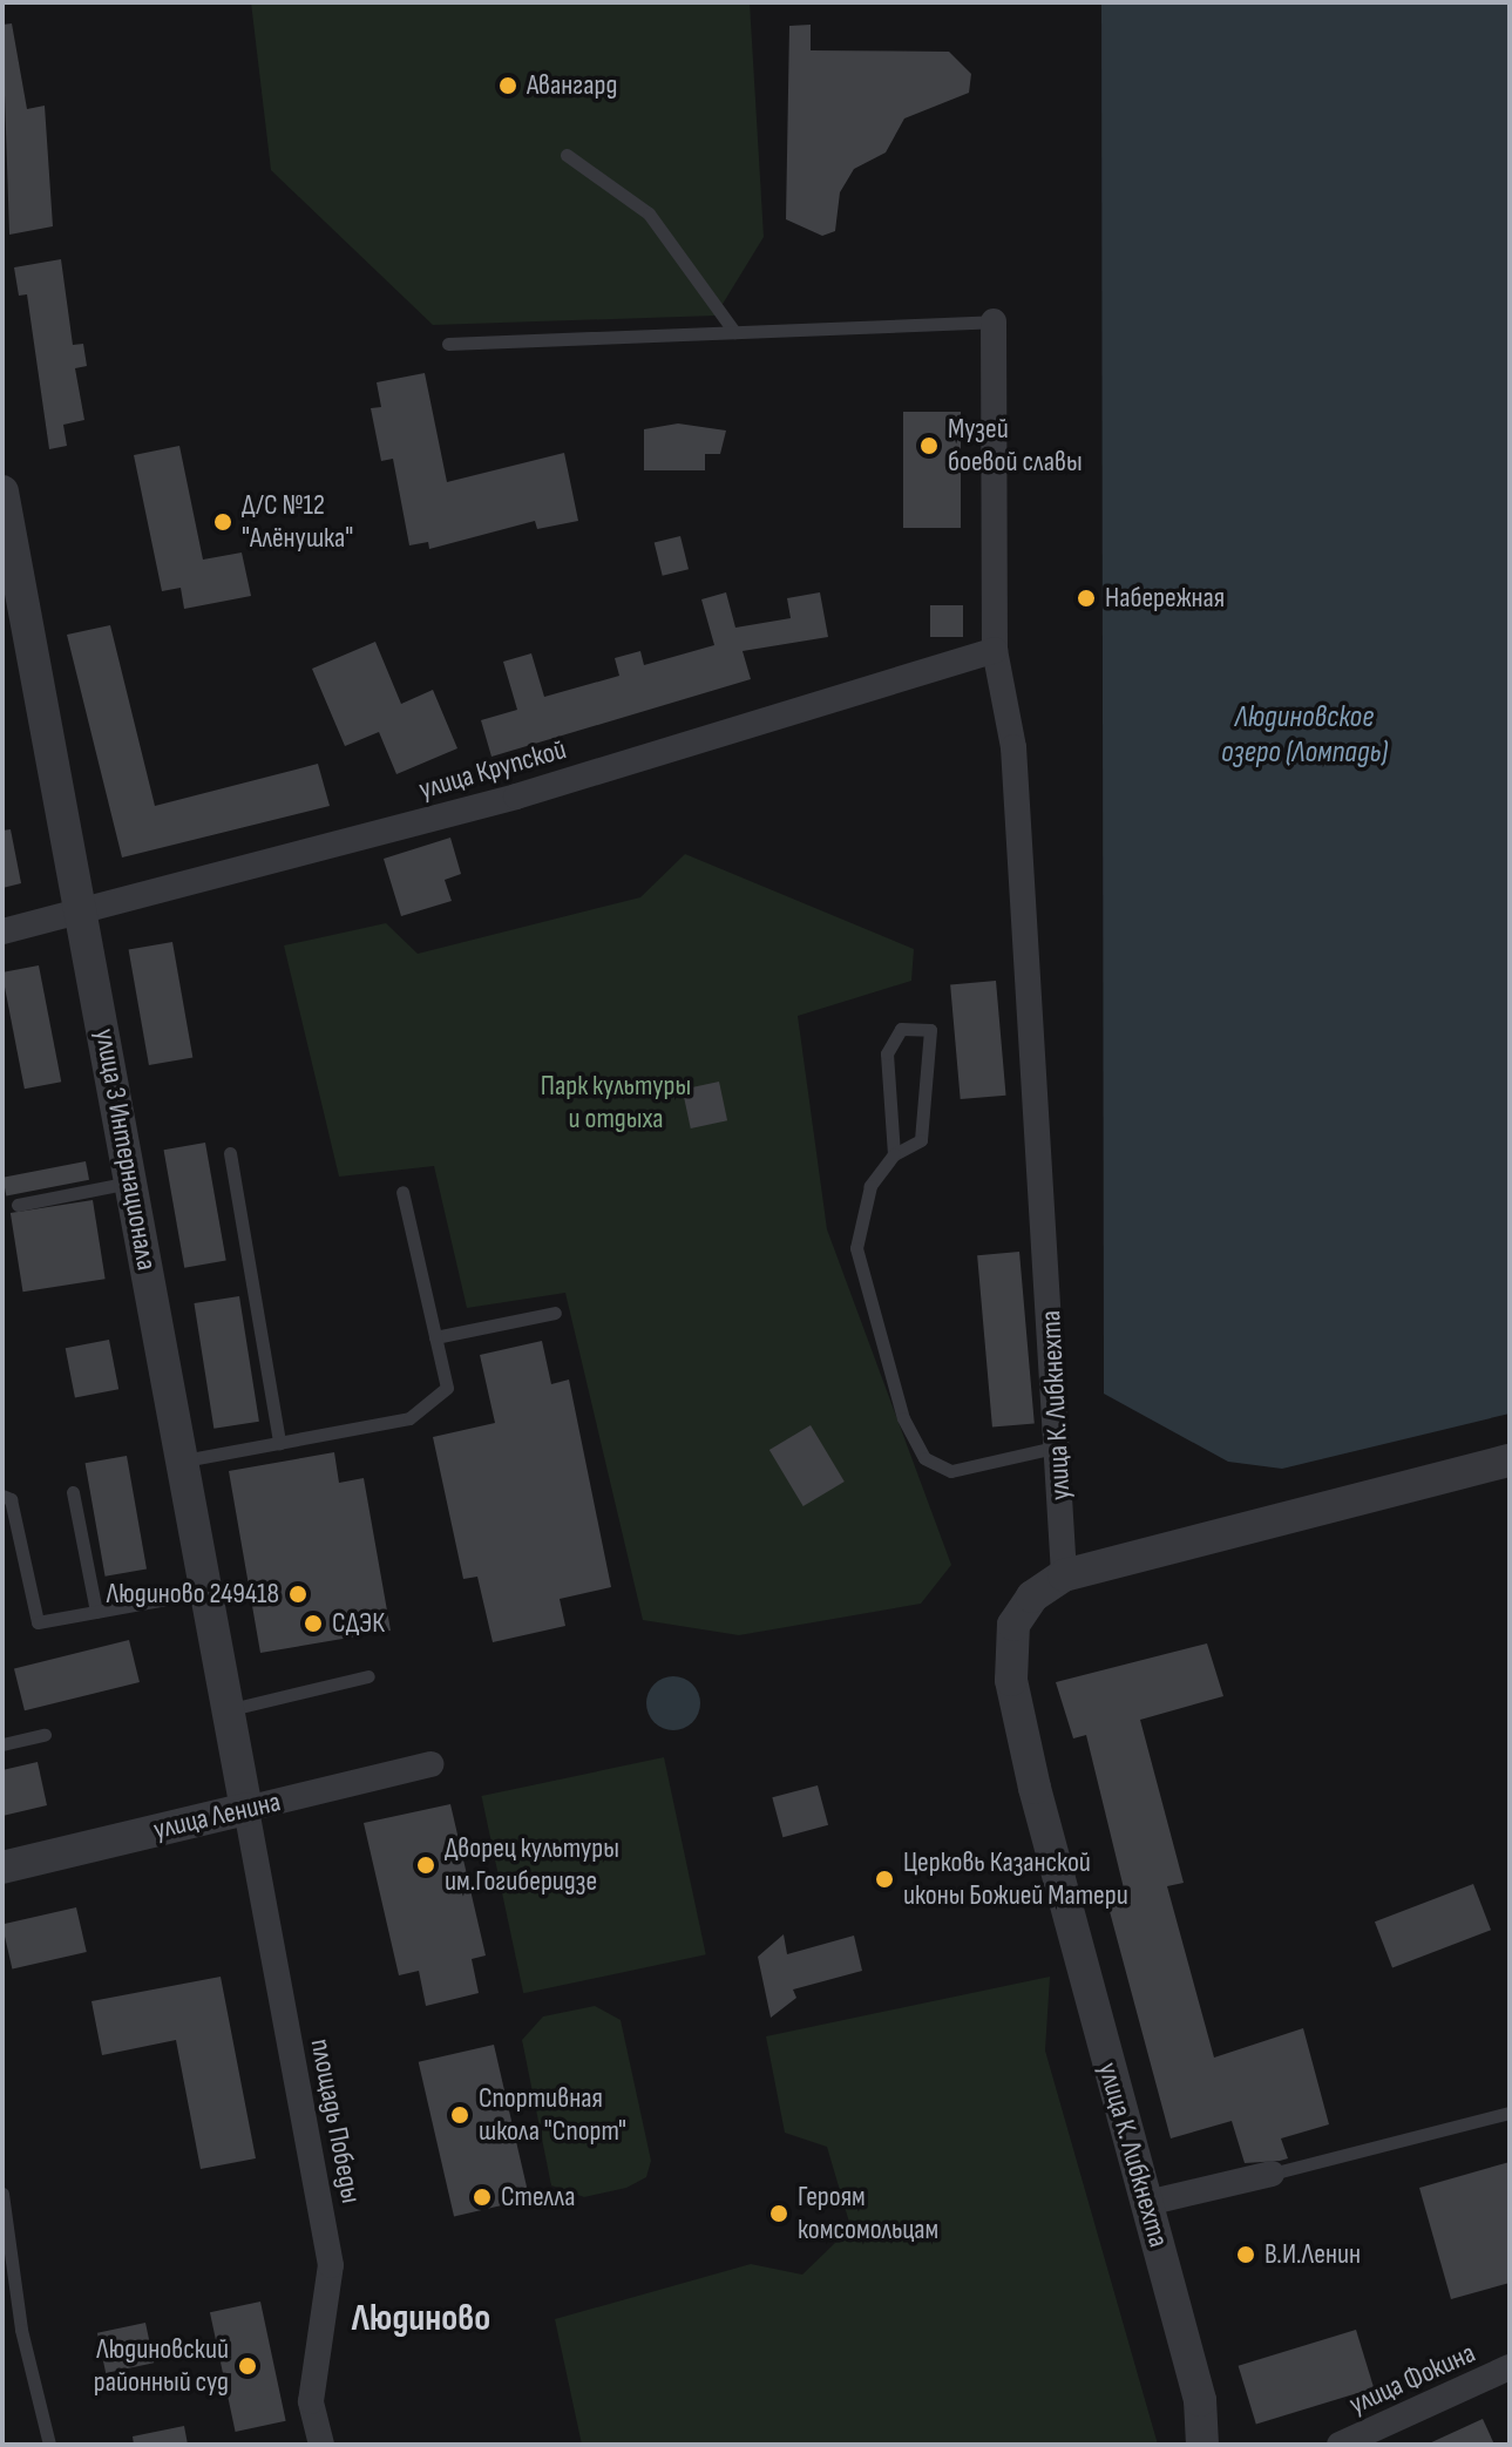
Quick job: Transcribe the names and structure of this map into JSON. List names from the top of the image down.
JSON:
{
  "streets": {
    "street": [
      "улица Крупской",
      "улица 3 Интернационала",
      "улица К. Либкнехта",
      "улица Ленина",
      "площадь Победы",
      "улица Фокина"
    ]
  },
  "crossings": [
    ["улица Крупской", "улица 3 Интернационала"],
    ["улица Крупской", "улица К. Либкнехта"],
    ["улица 3 Интернационала", "улица Ленина"],
    ["улица 3 Интернационала", "площадь Победы"],
    ["улица Ленина", "площадь Победы"]
  ],
  "districts": ["Людиново"],
  "water": ["Людиновское озеро (Ломпадь)"],
  "parks": ["Парк культуры и отдыха"],
  "places": [
    "Авангард",
    "Музей боевой славы",
    "Д/С №12 \"Алёнушка\"",
    "Набережная",
    "Людиново 249418",
    "СДЭК",
    "Дворец культуры им.Гогиберидзе",
    "Церковь Казанской иконы Божией Матери",
    "Спортивная школа \"Спорт\"",
    "Стелла",
    "Героям комсомольцам",
    "В.И.Ленин",
    "Людиновский районный суд"
  ]
}
